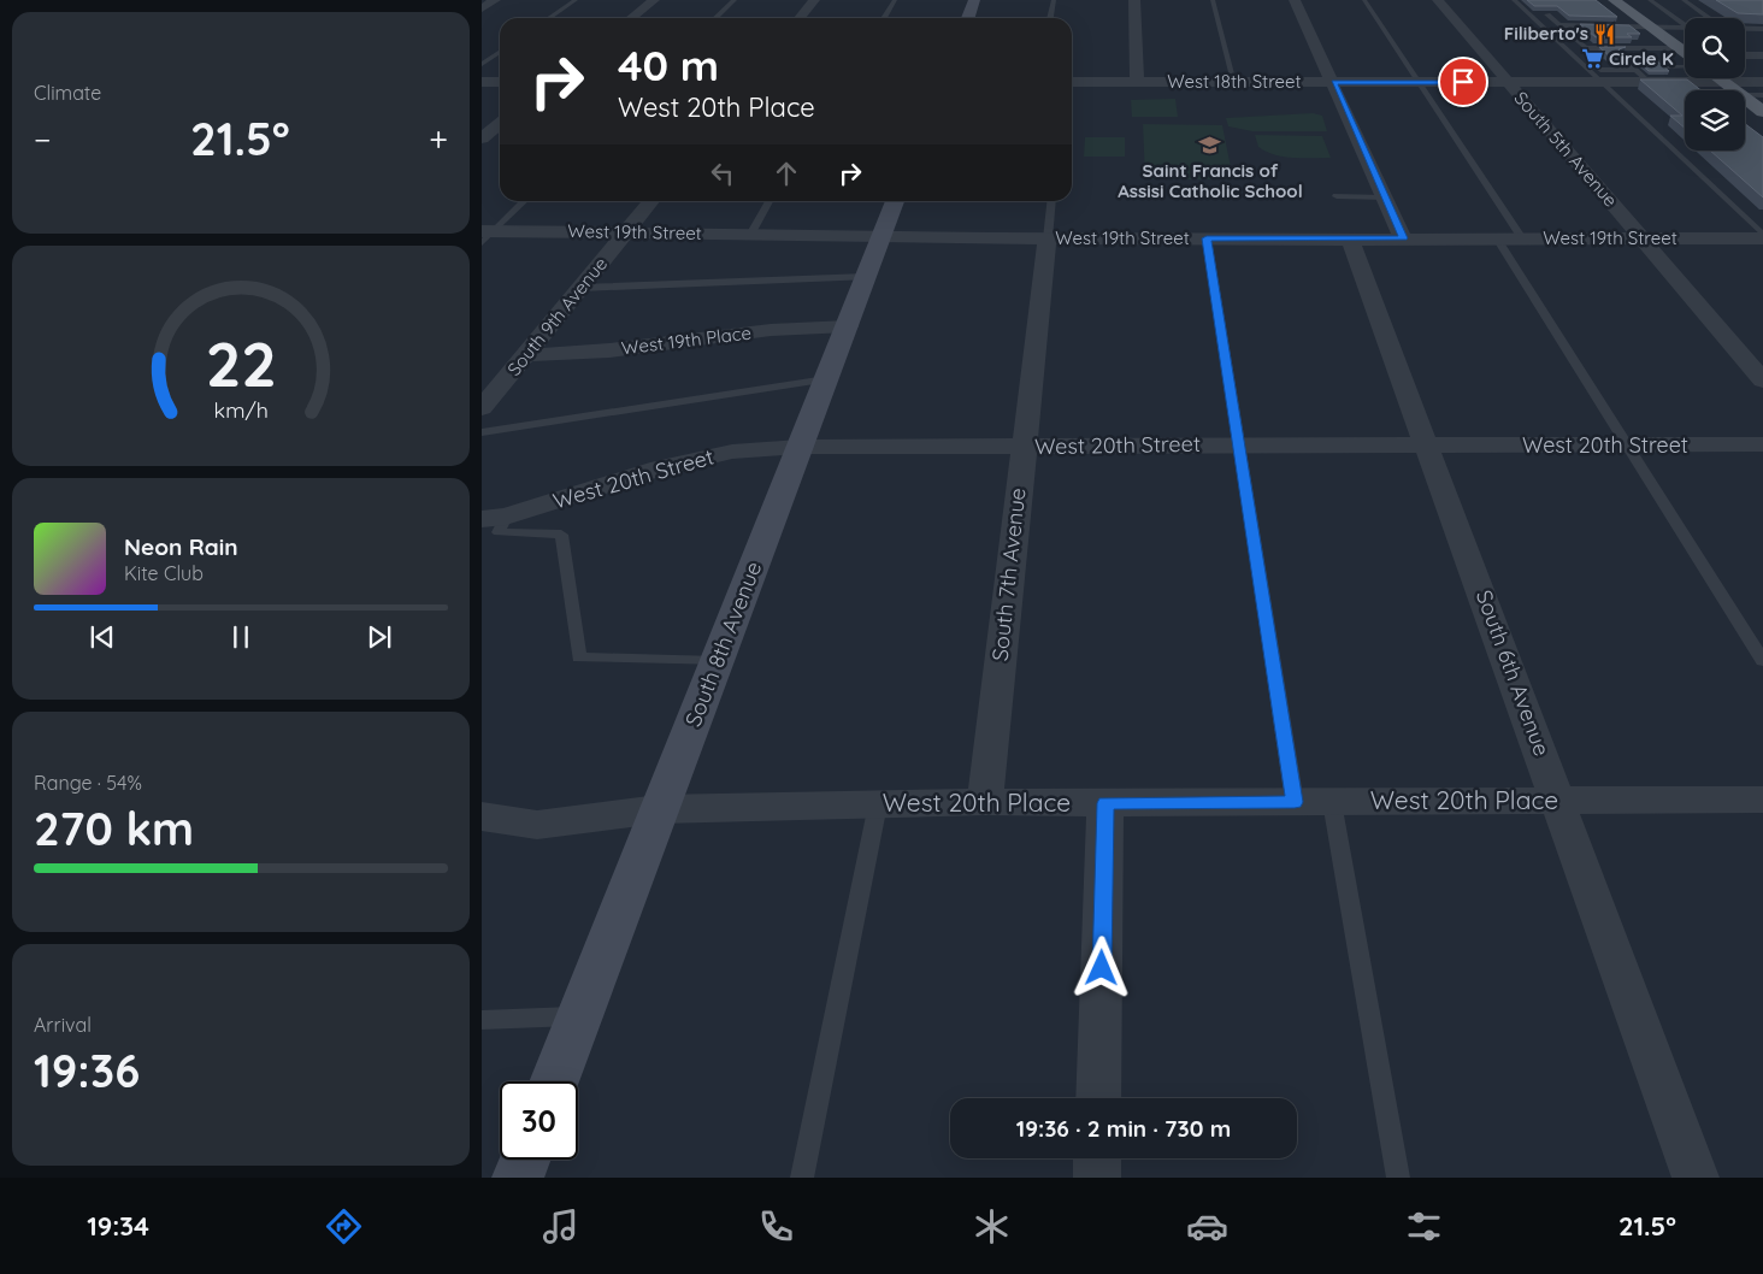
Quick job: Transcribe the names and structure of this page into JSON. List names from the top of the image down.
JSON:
{
  "streets": {
    "street": [
      "West 18th Street",
      "South 5th Avenue",
      "West 19th Street",
      "South 9th Avenue",
      "West 19th Place",
      "West 20th Street",
      "South 7th Avenue",
      "South 8th Avenue",
      "South 6th Avenue",
      "West 20th Place"
    ]
  },
  "crossings": [
    ["West 18th Street", "South 5th Avenue"],
    ["South 5th Avenue", "West 19th Street"],
    ["West 19th Street", "South 9th Avenue"],
    ["West 19th Street", "South 7th Avenue"],
    ["West 19th Street", "South 8th Avenue"],
    ["West 19th Street", "South 6th Avenue"],
    ["South 9th Avenue", "West 19th Place"],
    ["West 19th Place", "South 8th Avenue"],
    ["West 20th Street", "South 7th Avenue"],
    ["West 20th Street", "South 8th Avenue"],
    ["West 20th Street", "South 6th Avenue"],
    ["South 7th Avenue", "West 20th Place"],
    ["South 8th Avenue", "West 20th Place"],
    ["South 6th Avenue", "West 20th Place"]
  ],
  "places": {
    "restaurant": ["Filiberto's"],
    "supermarket": ["Circle K"],
    "school or university": ["Saint Francis of Assisi Catholic School"]
  },
  "page": {
    "tile": [
      "Climate",
      ["Range · 54%", "270 km"],
      ["Arrival", "19:36"]
    ],
    "turn": ["40 m", "West 20th Place"],
    "heat": ["−", "21.5°", "+"],
    "song": ["Neon Rain", "Kite Club"],
    "limit": "30",
    "trip": "19:36 · 2 min · 730 m",
    "tabs": ["19:34", "21.5°"],
    "gauge": ["22", "km/h"]
  }
}
